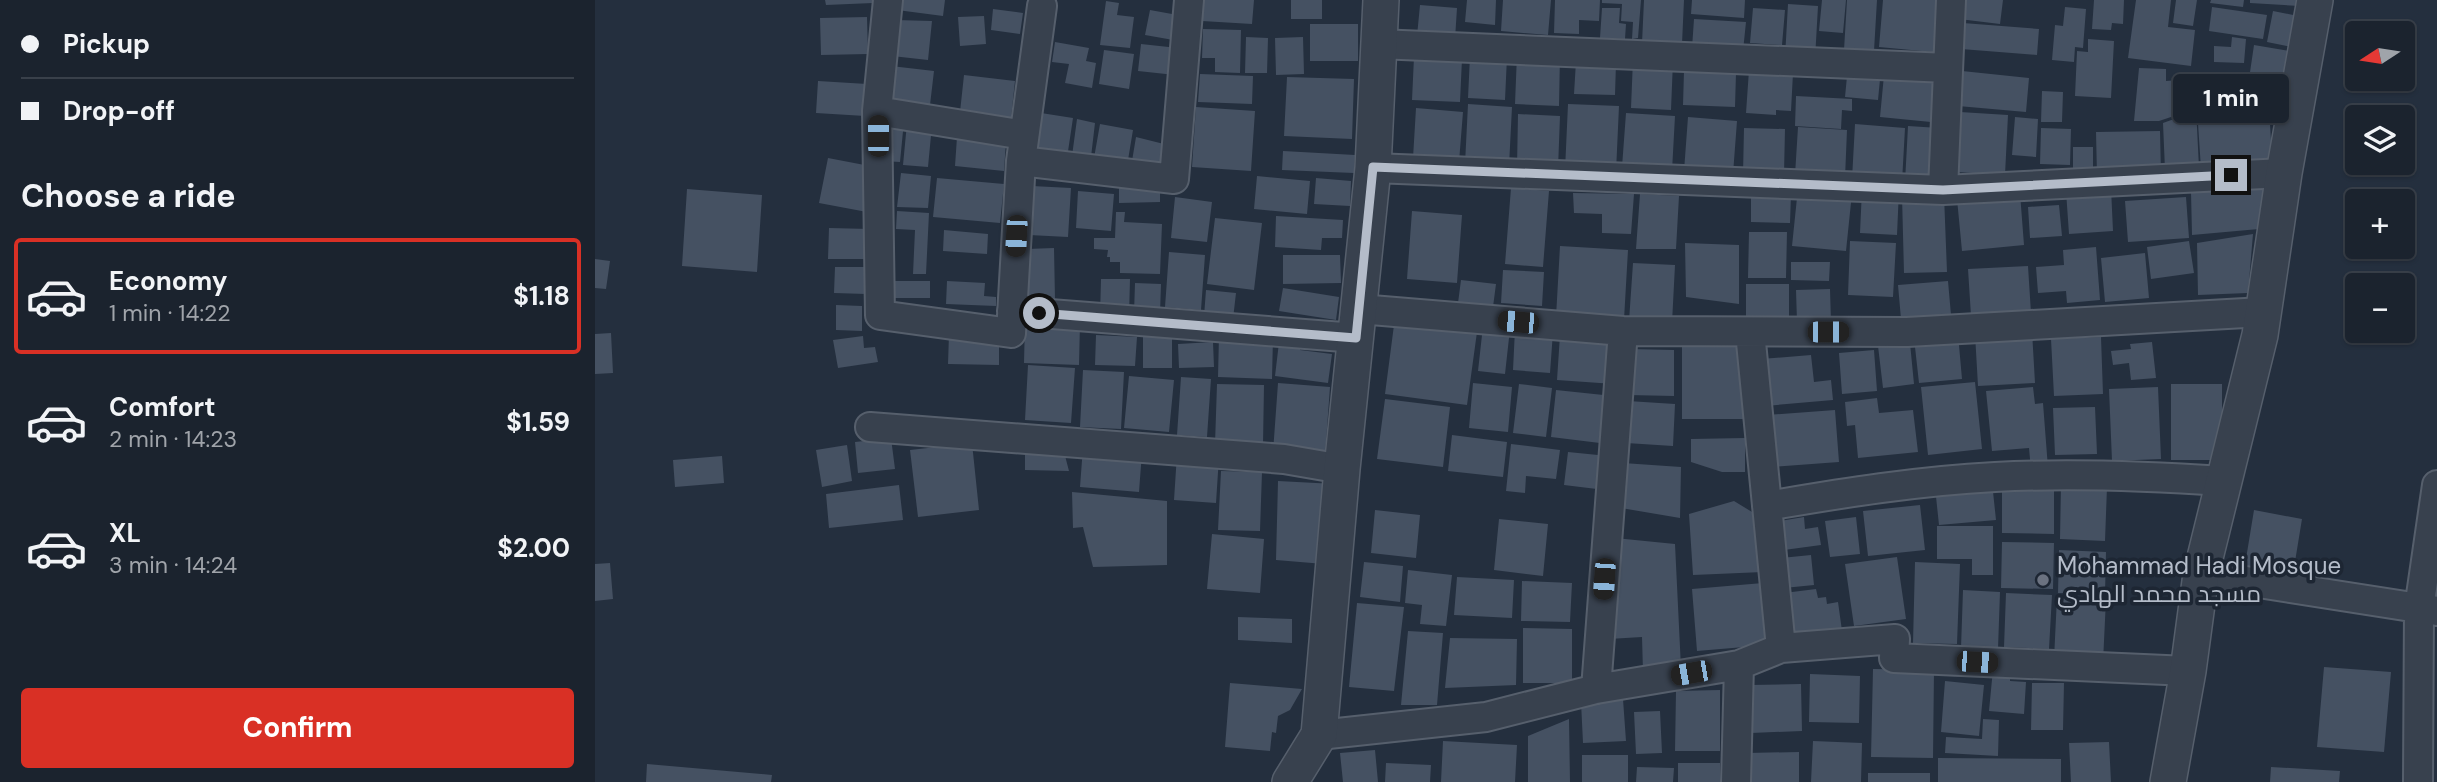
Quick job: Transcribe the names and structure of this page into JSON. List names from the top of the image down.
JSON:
{
  "places": ["Mohammad Hadi Mosque مسجد محمد الهادي"],
  "north": "left",
  "page": {
    "banner": ["Pickup", "Drop-off"],
    "map_buttons": ["+", "−"],
    "bubble": "1 min",
    "heading": "Choose a ride",
    "list": [
      {
        "name": "Economy",
        "note": "1 min · 14:22",
        "value": "$1.18"
      },
      {
        "name": "Comfort",
        "note": "2 min · 14:23",
        "value": "$1.59"
      },
      {
        "name": "XL",
        "note": "3 min · 14:24",
        "value": "$2.00"
      }
    ],
    "buttons": "Confirm"
  }
}
